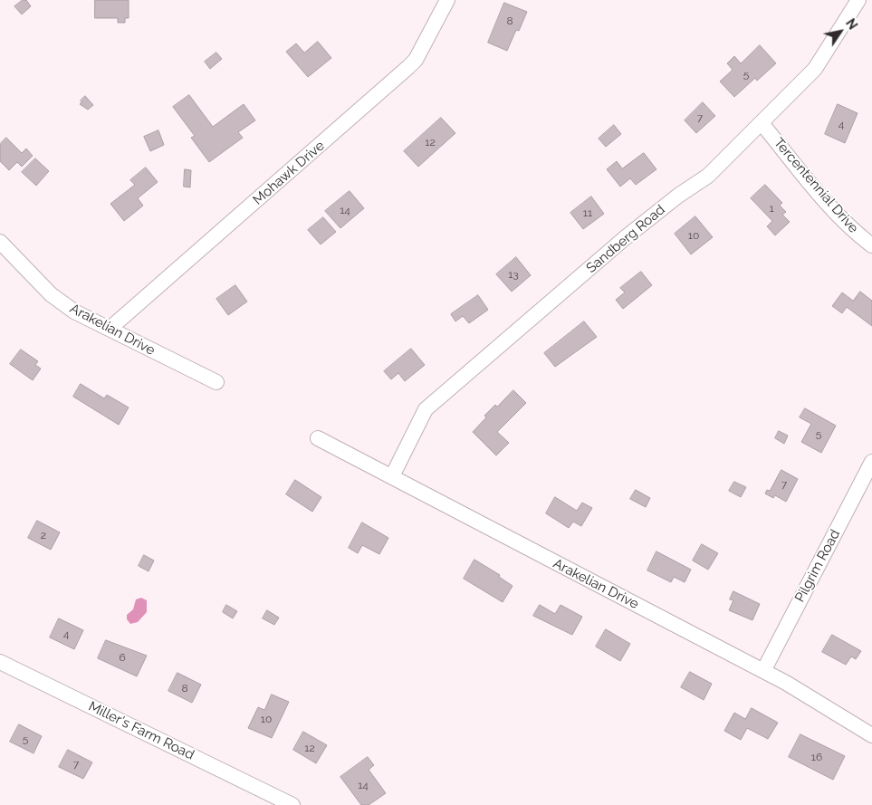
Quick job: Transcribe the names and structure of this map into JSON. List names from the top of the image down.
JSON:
{
  "streets": {
    "street": [
      "Mohawk Drive",
      "Tercentennial Drive",
      "Sandberg Road",
      "Arakelian Drive",
      "Pilgrim Road",
      "Miller's Farm Road"
    ]
  },
  "crossings": [
    ["Mohawk Drive", "Arakelian Drive"],
    ["Tercentennial Drive", "Sandberg Road"],
    ["Sandberg Road", "Arakelian Drive"],
    ["Arakelian Drive", "Pilgrim Road"]
  ],
  "house_numbers": [
    "8",
    "5",
    "7",
    "4",
    "12",
    "1",
    "14",
    "11",
    "10",
    "13",
    "5",
    "7",
    "2",
    "4",
    "6",
    "8",
    "10",
    "5",
    "12",
    "16",
    "7",
    "14"
  ],
  "north": "top right"
}
